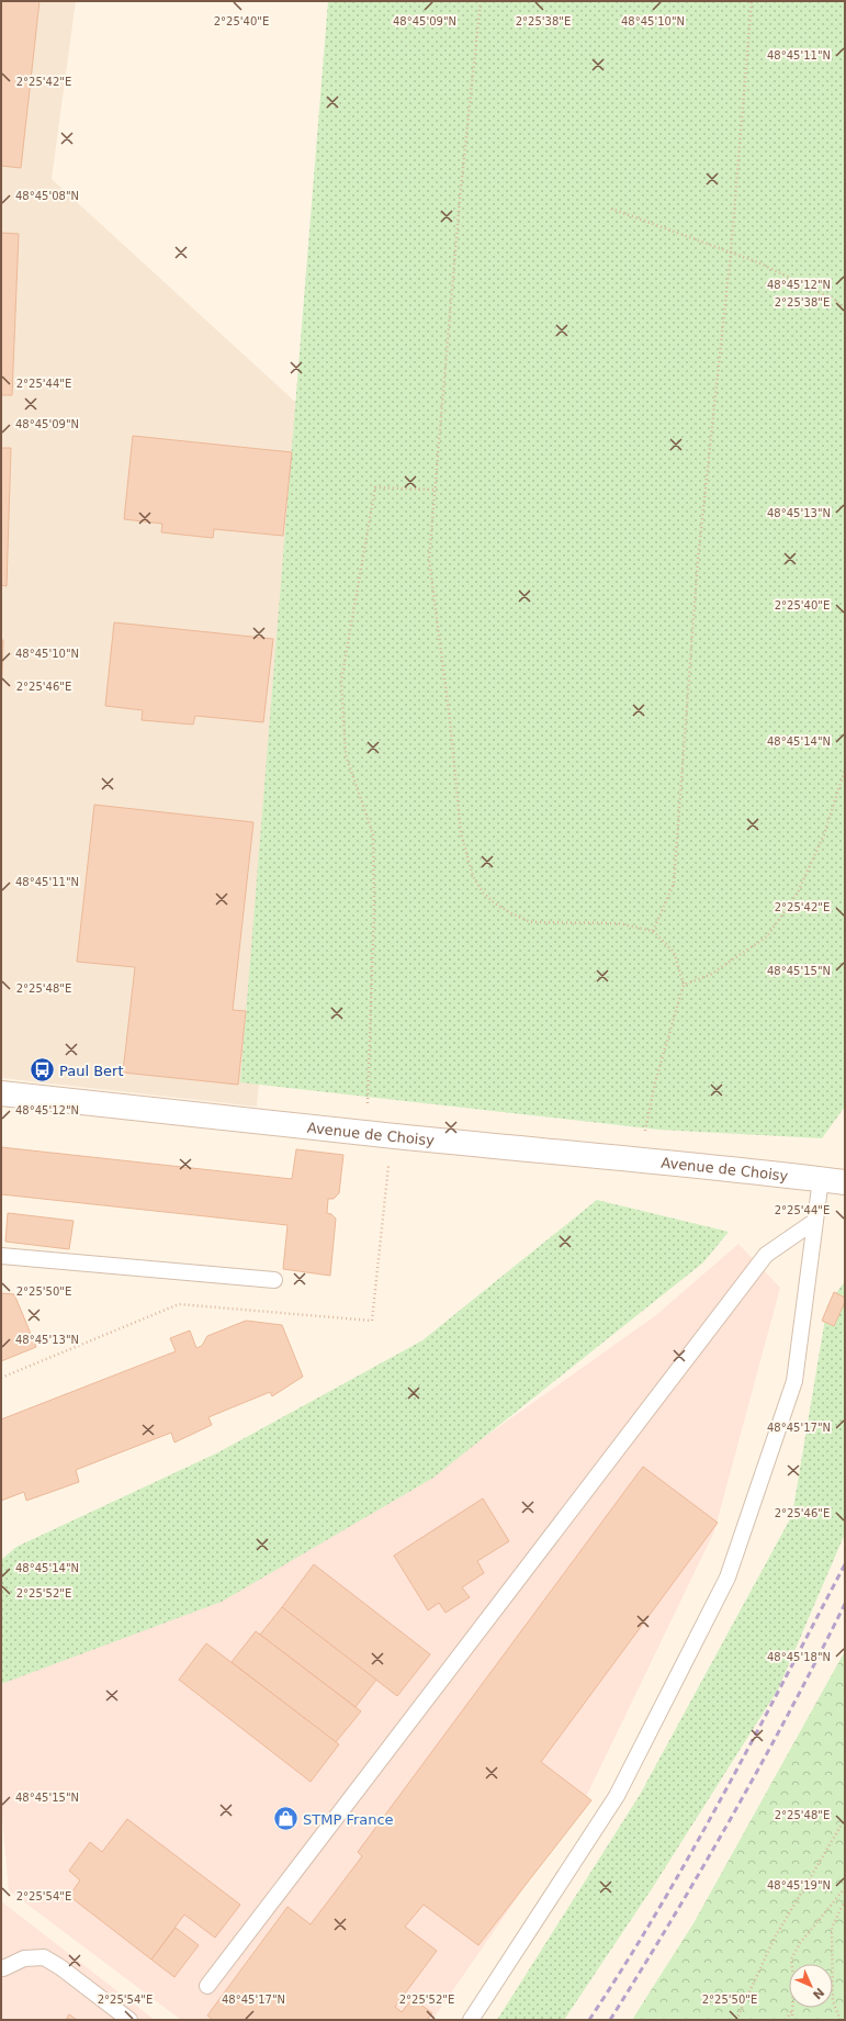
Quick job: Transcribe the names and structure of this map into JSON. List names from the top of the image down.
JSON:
{
  "streets": {
    "main road": ["Avenue de Choisy"]
  },
  "places": {
    "bus stop": ["Paul Bert"],
    "shop": ["STMP France"]
  },
  "north": "bottom right",
  "coordinates": [
    "2°25'40\"E",
    "48°45'09\"N",
    "2°25'38\"E",
    "48°45'10\"N",
    "48°45'11\"N",
    "2°25'42\"E",
    "48°45'08\"N",
    "48°45'12\"N",
    "2°25'44\"E",
    "48°45'13\"N",
    "2°25'46\"E",
    "48°45'14\"N",
    "48°45'15\"N",
    "2°25'48\"E",
    "2°25'50\"E",
    "48°45'17\"N",
    "2°25'52\"E",
    "48°45'18\"N",
    "48°45'19\"N",
    "2°25'54\"E"
  ]
}
